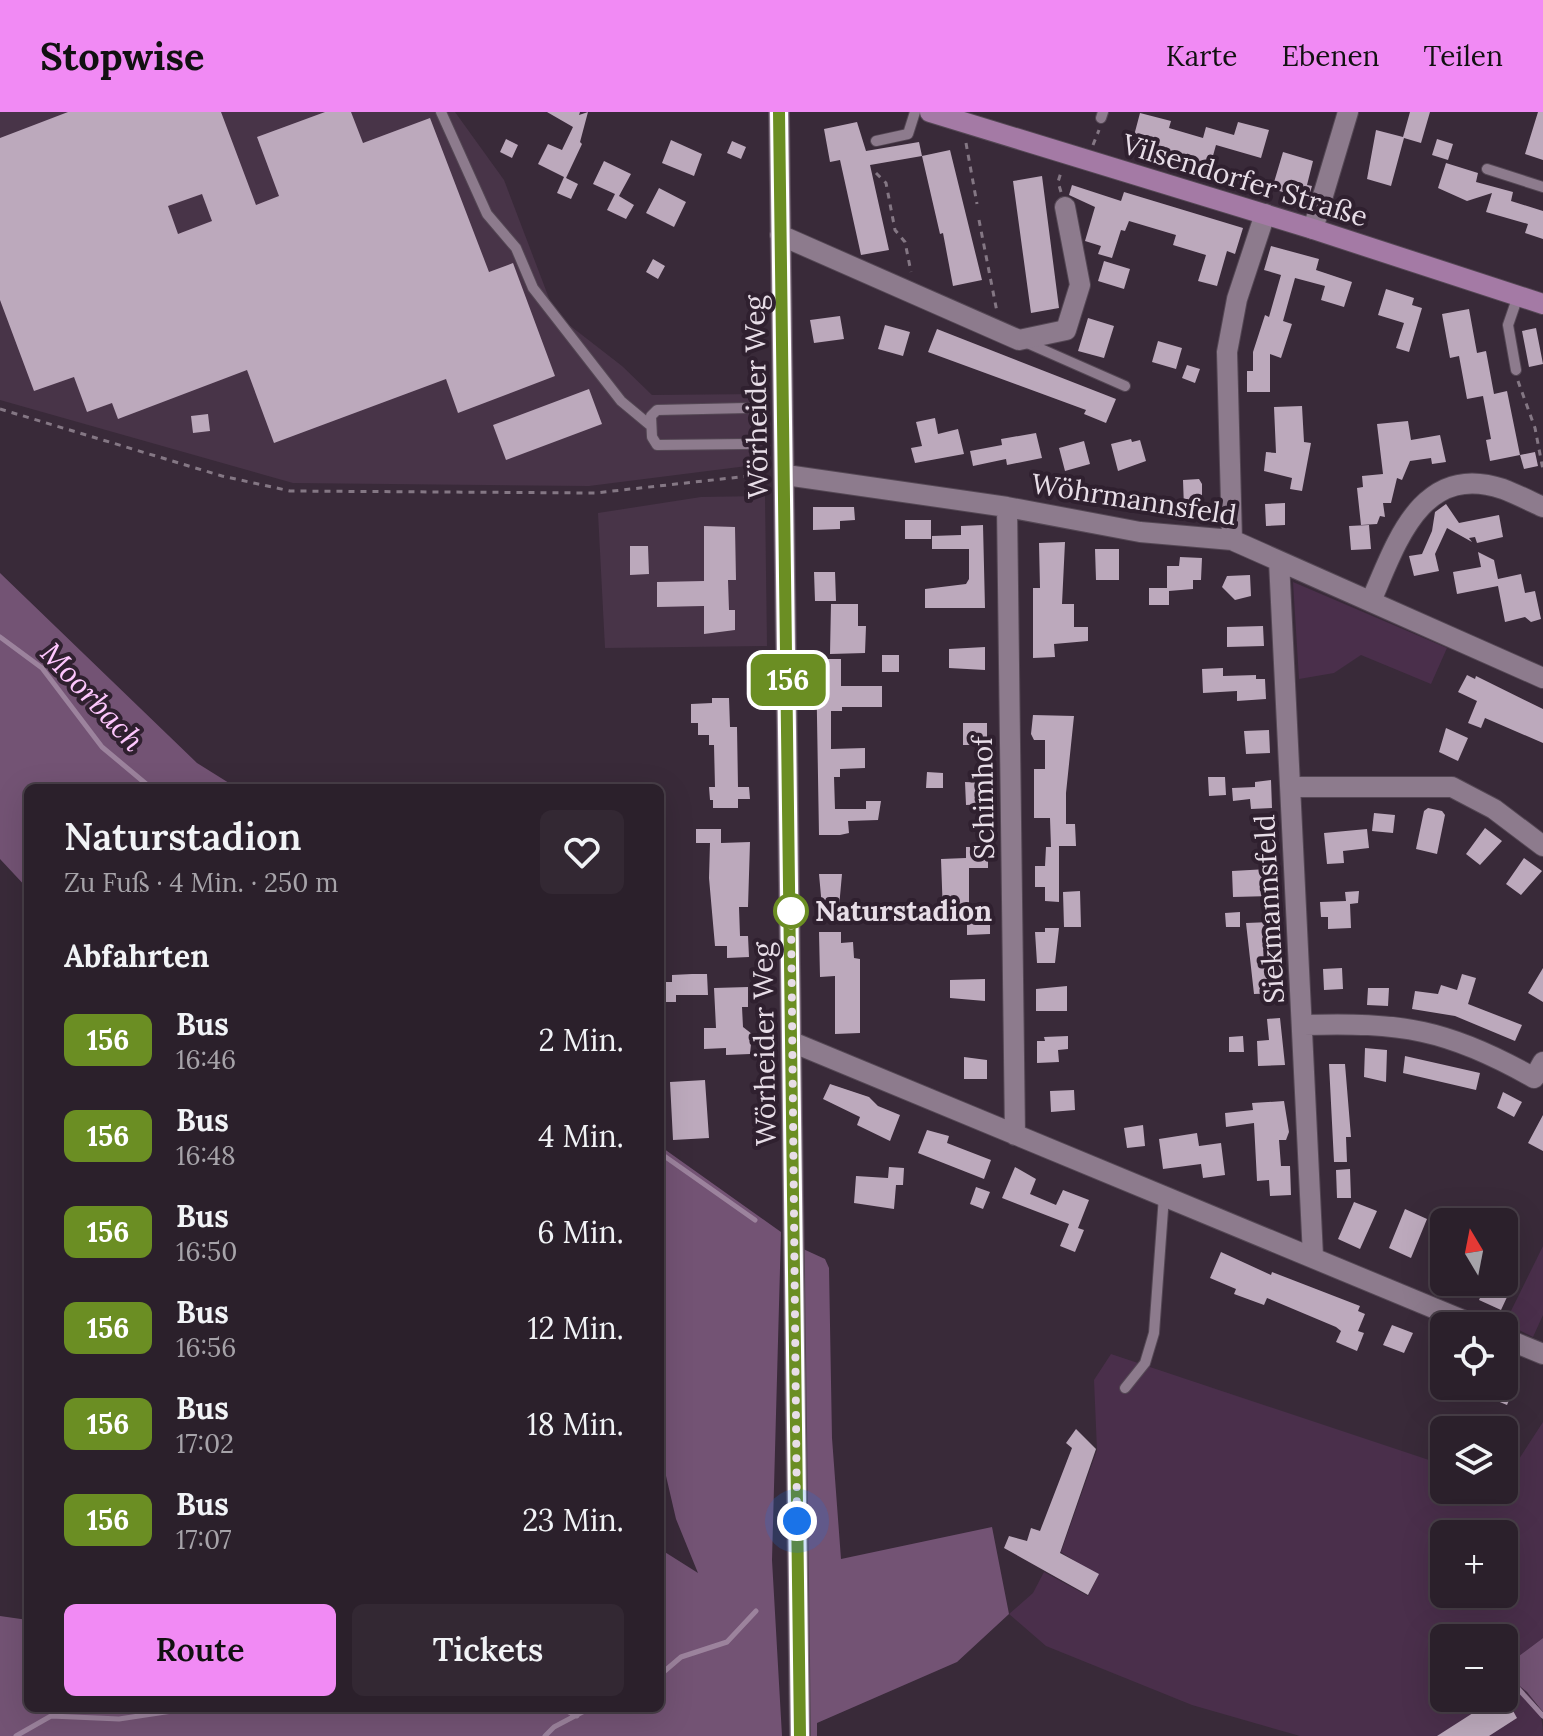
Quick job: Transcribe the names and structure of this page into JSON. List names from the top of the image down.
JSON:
{
  "streets": {
    "main road": ["Vilsendorfer Straße"],
    "street": [
      "Wörheider Weg",
      "Wöhrmannsfeld",
      "Schimhof",
      "Siekmannsfeld"
    ]
  },
  "crossings": [
    ["Wörheider Weg", "Wöhrmannsfeld"],
    ["Wöhrmannsfeld", "Schimhof"],
    ["Wöhrmannsfeld", "Siekmannsfeld"]
  ],
  "water": ["Moorbach"],
  "places": ["Naturstadion"],
  "lines": ["bus line 156"],
  "north": "top",
  "page": {
    "header": "Stopwise",
    "nav": ["Karte", "Ebenen", "Teilen"],
    "on_map": "156",
    "heading": [
      ["Naturstadion", "Zu Fuß · 4 Min. · 250 m"],
      "Abfahrten"
    ],
    "list": [
      {
        "mark": "156",
        "name": "Bus",
        "note": "16:46",
        "value": "2 Min."
      },
      {
        "mark": "156",
        "name": "Bus",
        "note": "16:48",
        "value": "4 Min."
      },
      {
        "mark": "156",
        "name": "Bus",
        "note": "16:50",
        "value": "6 Min."
      },
      {
        "mark": "156",
        "name": "Bus",
        "note": "16:56",
        "value": "12 Min."
      },
      {
        "mark": "156",
        "name": "Bus",
        "note": "17:02",
        "value": "18 Min."
      },
      {
        "mark": "156",
        "name": "Bus",
        "note": "17:07",
        "value": "23 Min."
      }
    ],
    "map_buttons": ["+", "−"],
    "buttons": ["Route", "Tickets"]
  }
}
